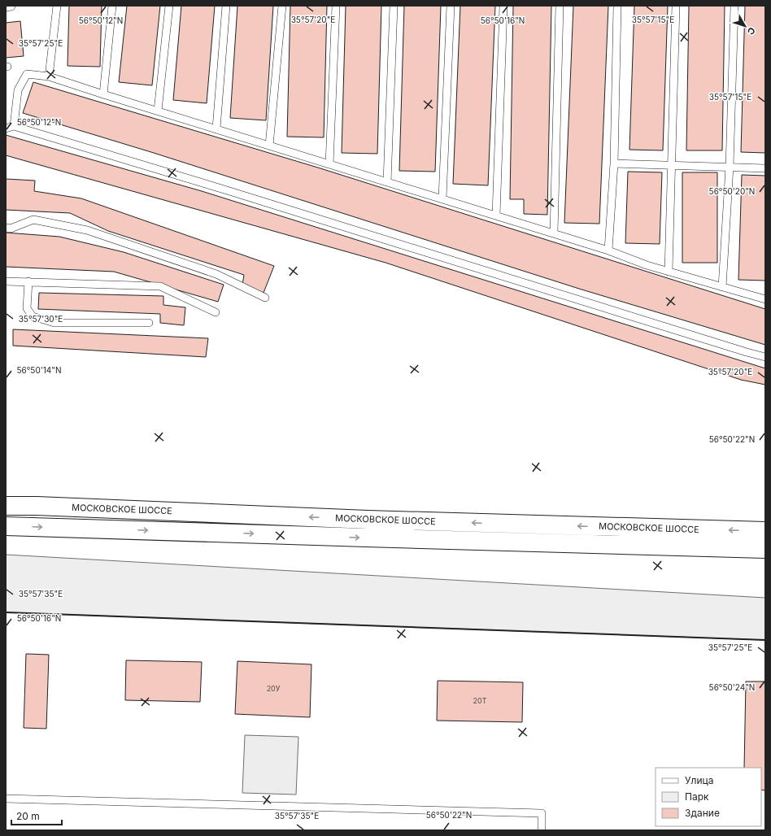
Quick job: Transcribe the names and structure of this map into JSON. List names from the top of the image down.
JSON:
{
  "streets": {
    "main road": ["МОСКОВСКОЕ ШОССЕ"]
  },
  "house_numbers": ["20У", "20Т"],
  "legend": ["Улица", "Парк", "Здание"],
  "scale_bar": "20 m",
  "north": "bottom right",
  "coordinates": [
    "35°57'20\"E",
    "35°57'15\"E",
    "56°50'12\"N",
    "56°50'16\"N",
    "35°57'25\"E",
    "56°50'20\"N",
    "35°57'30\"E",
    "56°50'14\"N",
    "56°50'22\"N",
    "35°57'35\"E",
    "56°50'24\"N"
  ]
}
